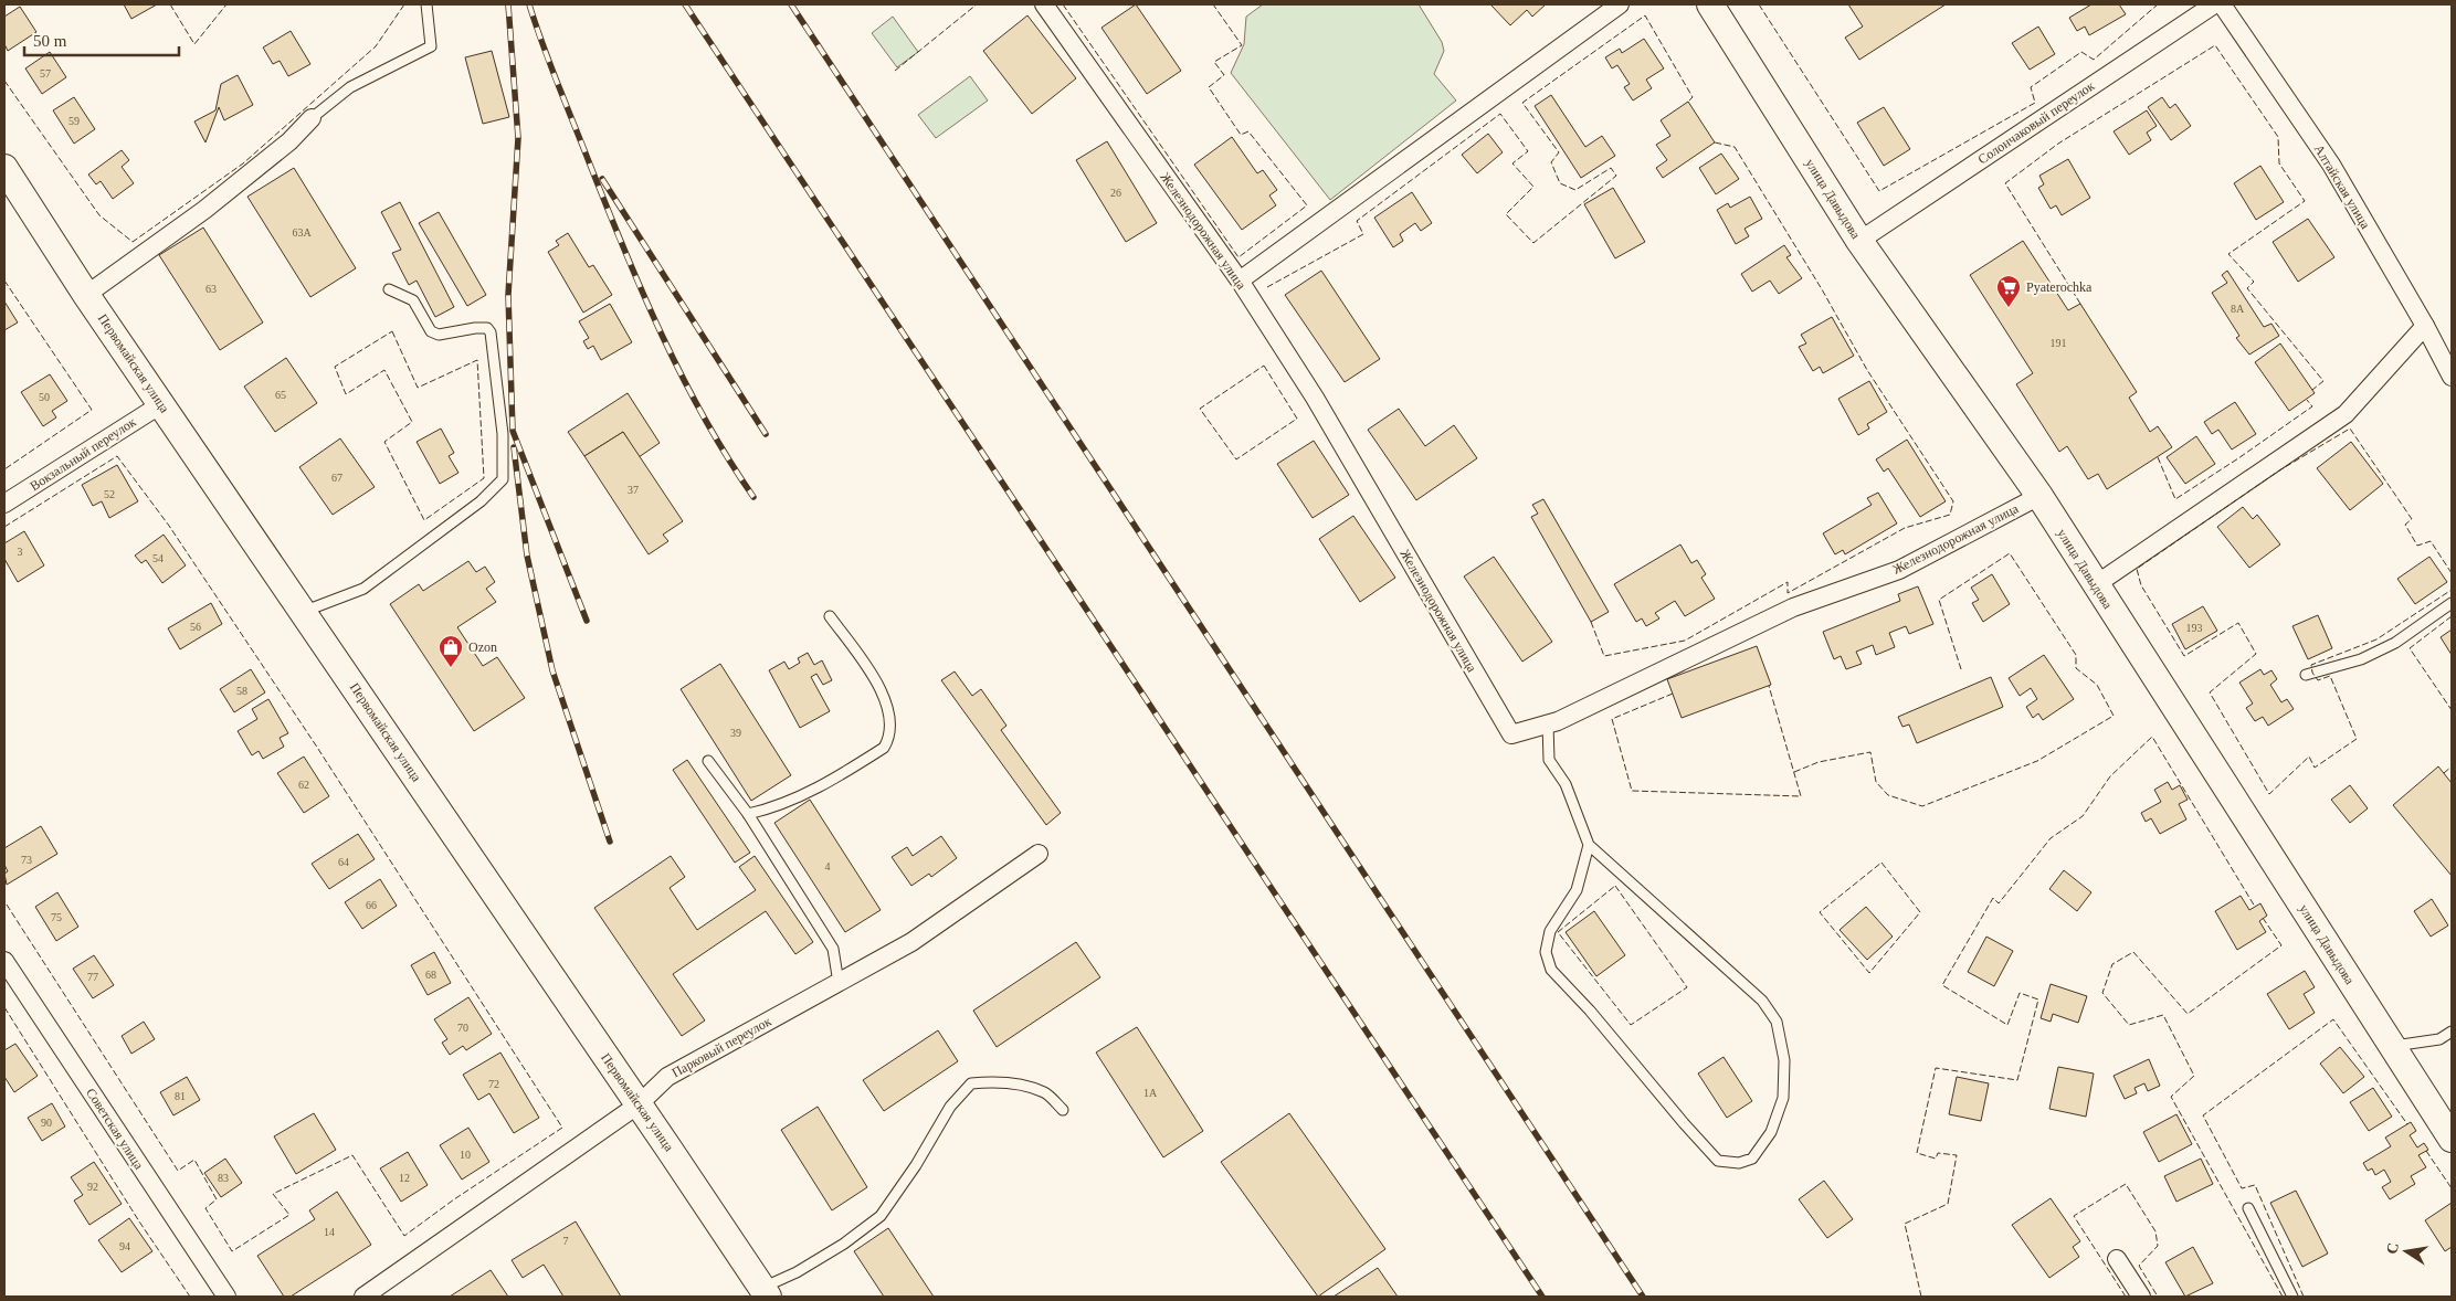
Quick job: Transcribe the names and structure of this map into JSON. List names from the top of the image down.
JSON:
{
  "streets": {
    "main road": ["улица Давыдова", "Первомайская улица"],
    "street": [
      "Солончаковый переулок",
      "Алтайская улица",
      "Железнодорожная улица",
      "Вокзальный переулок",
      "Парковый переулок",
      "Советская улица"
    ]
  },
  "crossings": [
    ["Солончаковый переулок", "улица Давыдова"],
    ["улица Давыдова", "Железнодорожная улица"],
    ["Первомайская улица", "Вокзальный переулок"],
    ["Первомайская улица", "Парковый переулок"]
  ],
  "places": {
    "supermarket": ["Pyaterochka"],
    "shop": ["Ozon"]
  },
  "house_numbers": [
    "57",
    "59",
    "26",
    "63А",
    "63",
    "8А",
    "191",
    "65",
    "50",
    "67",
    "37",
    "52",
    "3",
    "54",
    "56",
    "193",
    "58",
    "39",
    "62",
    "73",
    "64",
    "4",
    "66",
    "75",
    "68",
    "77",
    "70",
    "72",
    "1А",
    "81",
    "90",
    "10",
    "83",
    "12",
    "92",
    "14",
    "7",
    "94"
  ],
  "scale_bar": "50 m",
  "north": "left"
}
